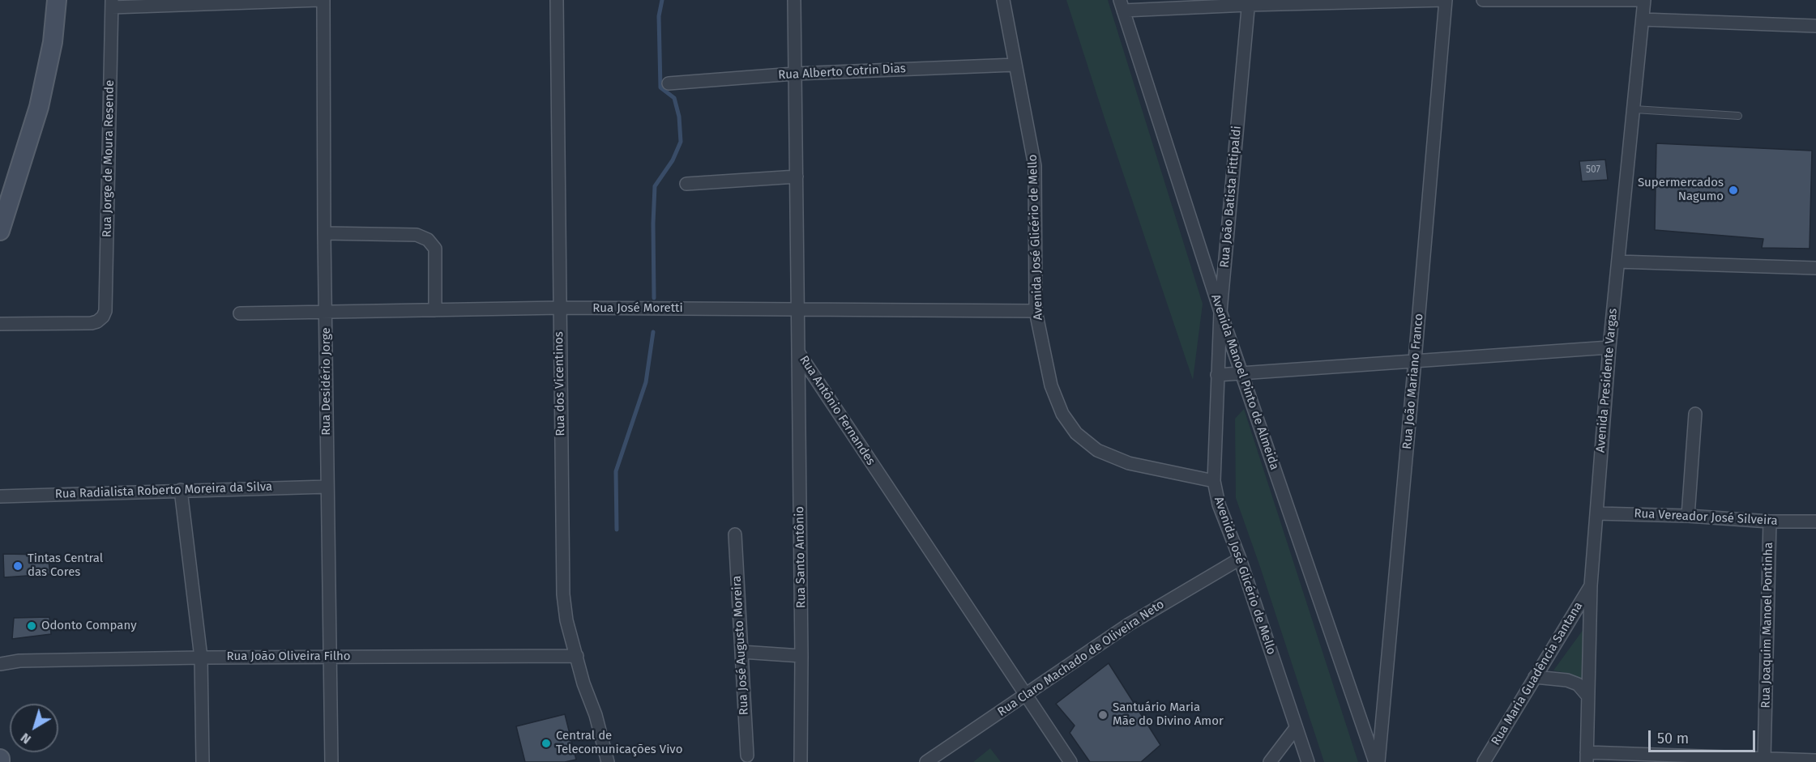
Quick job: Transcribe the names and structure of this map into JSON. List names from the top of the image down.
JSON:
{
  "streets": {
    "street": [
      "Rua Alberto Cotrin Dias",
      "Rua Jorge de Moura Resende",
      "Rua João Batista Fittipaldi",
      "Avenida José Glicério de Mello",
      "Rua José Moretti",
      "Avenida Presidente Vargas",
      "Rua Desidério Jorge",
      "Rua João Mariano Franco",
      "Avenida Manoel Pinto de Almeida",
      "Rua dos Vicentinos",
      "Rua Antônio Fernandes",
      "Rua Radialista Roberto Moreira da Silva",
      "Rua Vereador José Silveira",
      "Rua Santo Antônio",
      "Rua Joaquim Manoel Pontinha",
      "Rua José Augusto Moreira",
      "Rua João Oliveira Filho",
      "Rua Claro Machado de Oliveira Neto",
      "Rua Maria Guadência Santana"
    ]
  },
  "crossings": [
    ["Rua Alberto Cotrin Dias", "Avenida José Glicério de Mello"],
    ["Rua Alberto Cotrin Dias", "Rua Antônio Fernandes"],
    ["Rua João Batista Fittipaldi", "Avenida José Glicério de Mello"],
    ["Rua João Batista Fittipaldi", "Avenida Manoel Pinto de Almeida"],
    ["Avenida José Glicério de Mello", "Rua José Moretti"],
    ["Avenida José Glicério de Mello", "Rua Claro Machado de Oliveira Neto"],
    ["Rua José Moretti", "Rua Desidério Jorge"],
    ["Rua José Moretti", "Rua dos Vicentinos"],
    ["Rua José Moretti", "Rua Antônio Fernandes"],
    ["Avenida Presidente Vargas", "Rua Vereador José Silveira"],
    ["Avenida Presidente Vargas", "Rua Maria Guadência Santana"],
    ["Rua Desidério Jorge", "Rua Radialista Roberto Moreira da Silva"],
    ["Rua Desidério Jorge", "Rua João Oliveira Filho"],
    ["Rua João Mariano Franco", "Avenida Manoel Pinto de Almeida"],
    ["Rua dos Vicentinos", "Rua João Oliveira Filho"],
    ["Rua Antônio Fernandes", "Rua Santo Antônio"],
    ["Rua Antônio Fernandes", "Rua Claro Machado de Oliveira Neto"],
    ["Rua Vereador José Silveira", "Rua Joaquim Manoel Pontinha"]
  ],
  "places": [
    "Supermercados Nagumo",
    "Tintas Central das Cores",
    "Odonto Company",
    "Santuário Maria Mãe do Divino Amor",
    "Central de Telecomunicações Vivo"
  ],
  "house_numbers": ["507"],
  "scale_bar": "50 m",
  "north": "bottom left"
}
